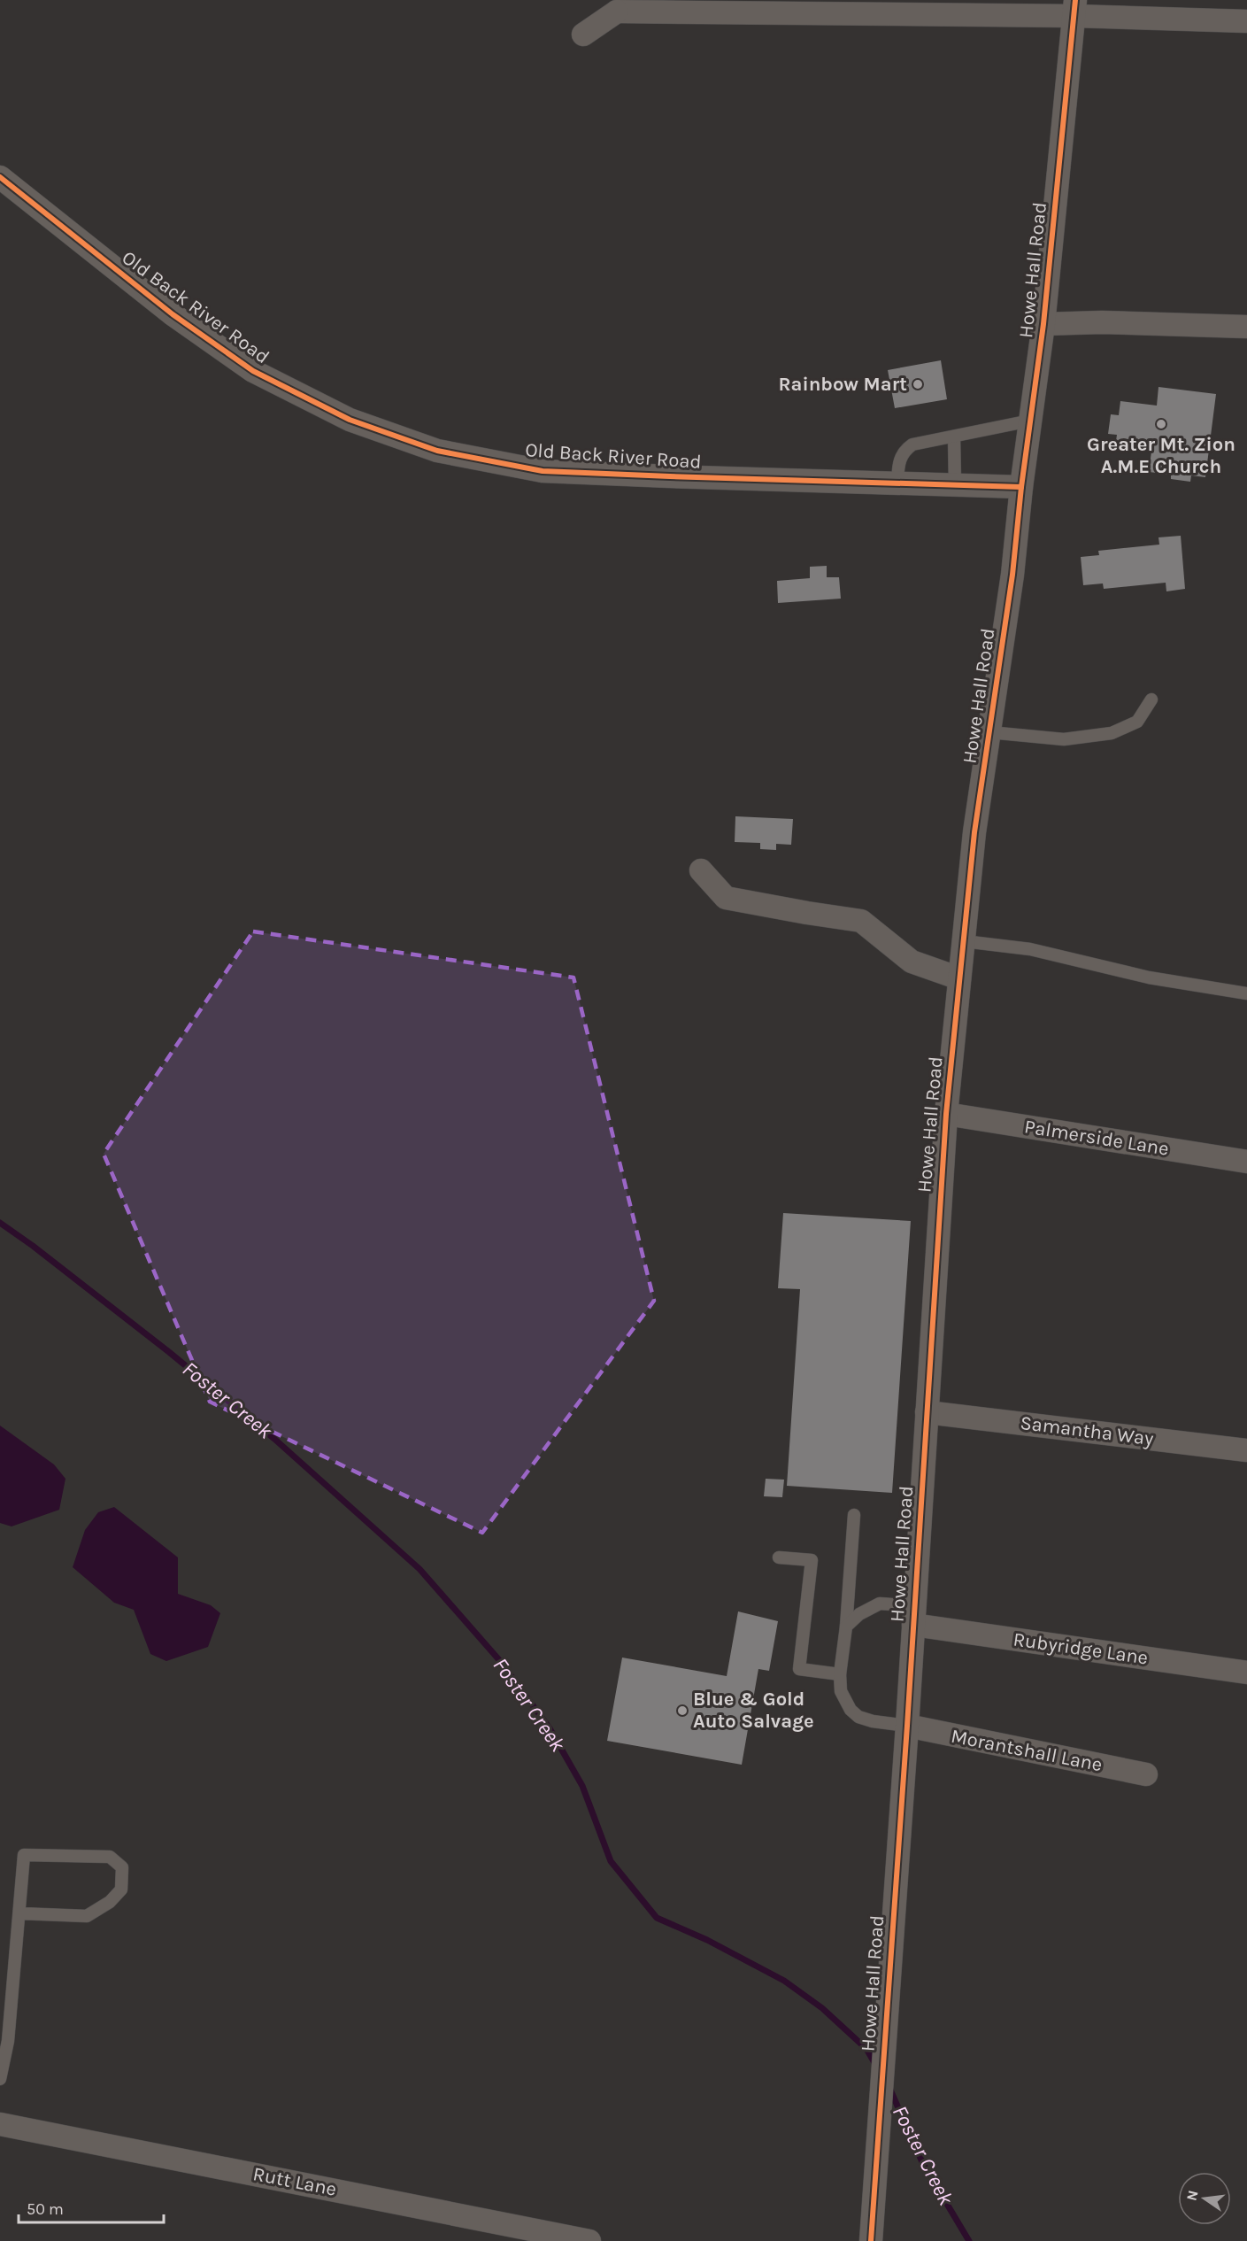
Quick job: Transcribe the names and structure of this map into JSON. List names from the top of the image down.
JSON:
{
  "streets": {
    "street": [
      "Howe Hall Road",
      "Old Back River Road",
      "Palmerside Lane",
      "Samantha Way",
      "Rubyridge Lane",
      "Morantshall Lane",
      "Rutt Lane"
    ]
  },
  "crossings": [
    ["Howe Hall Road", "Old Back River Road"],
    ["Howe Hall Road", "Palmerside Lane"],
    ["Howe Hall Road", "Samantha Way"],
    ["Howe Hall Road", "Rubyridge Lane"],
    ["Howe Hall Road", "Morantshall Lane"]
  ],
  "water": ["Foster Creek"],
  "places": ["Rainbow Mart", "Greater Mt. Zion A.M.E Church", "Blue & Gold Auto Salvage"],
  "scale_bar": "50 m",
  "north": "left"
}
